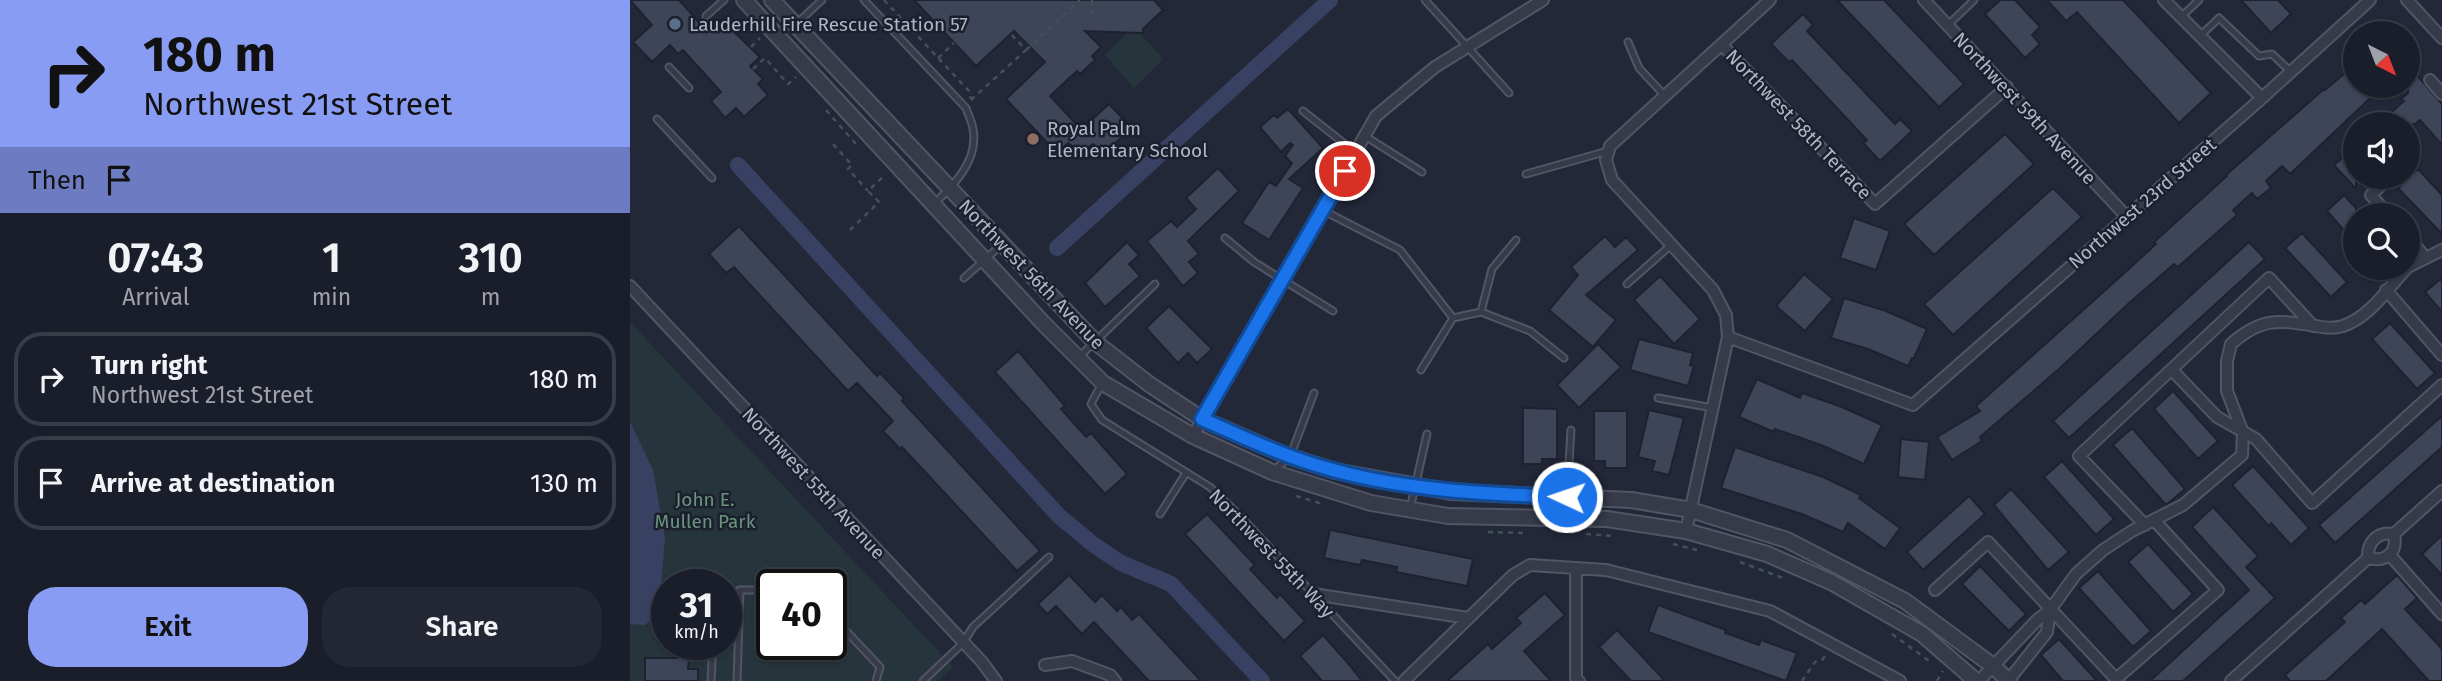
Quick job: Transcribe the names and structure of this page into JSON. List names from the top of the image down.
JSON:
{
  "streets": {
    "street": [
      "Northwest 59th Avenue",
      "Northwest 58th Terrace",
      "Northwest 23rd Street",
      "Northwest 56th Avenue",
      "Northwest 55th Avenue"
    ],
    "lane": ["Northwest 55th Way"]
  },
  "crossings": [
    ["Northwest 59th Avenue", "Northwest 58th Terrace"],
    ["Northwest 59th Avenue", "Northwest 23rd Street"],
    ["Northwest 56th Avenue", "Northwest 55th Way"]
  ],
  "parks": ["John E. Mullen Park"],
  "places": ["Lauderhill Fire Rescue Station 57", "Royal Palm Elementary School"],
  "north": "bottom right",
  "page": {
    "turn": ["180 m", "Northwest 21st Street"],
    "then": "Then",
    "eta": [
      "07:43",
      "Arrival",
      "1",
      "min",
      "310",
      "m"
    ],
    "list": [
      {
        "name": "Turn right",
        "note": "Northwest 21st Street",
        "value": "180 m"
      },
      {
        "name": "Arrive at destination",
        "value": "130 m"
      }
    ],
    "speed": "31 km/h",
    "limit": "40",
    "buttons": ["Exit", "Share"]
  }
}
